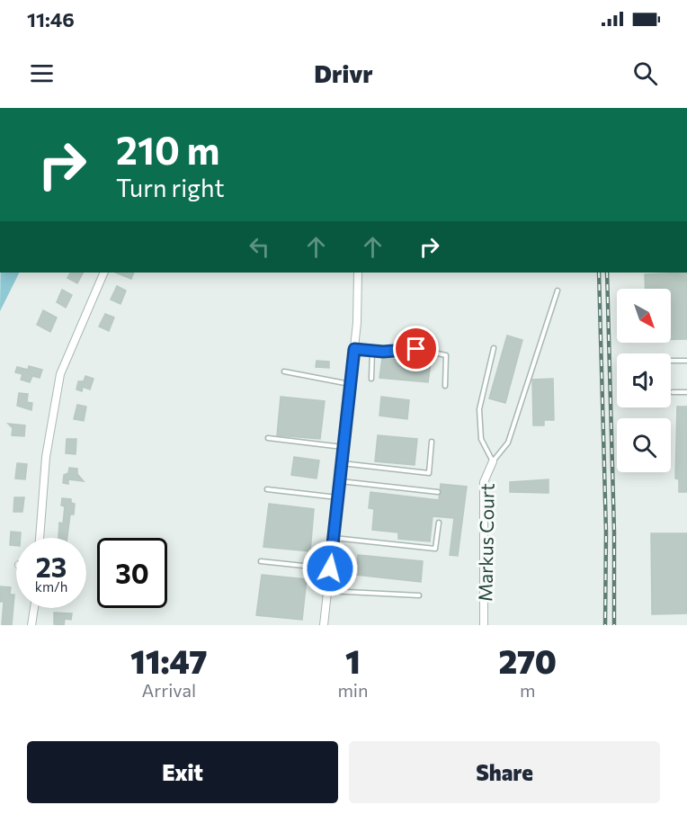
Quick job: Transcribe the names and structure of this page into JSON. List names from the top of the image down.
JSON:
{
  "streets": {
    "street": ["Markus Court"]
  },
  "north": "bottom right",
  "page": {
    "status": "11:46",
    "header": "Drivr",
    "turn": ["210 m", "Turn right"],
    "speed": "23 km/h",
    "limit": "30",
    "eta": [
      "11:47",
      "Arrival",
      "1",
      "min",
      "270",
      "m"
    ],
    "buttons": ["Exit", "Share"]
  }
}
